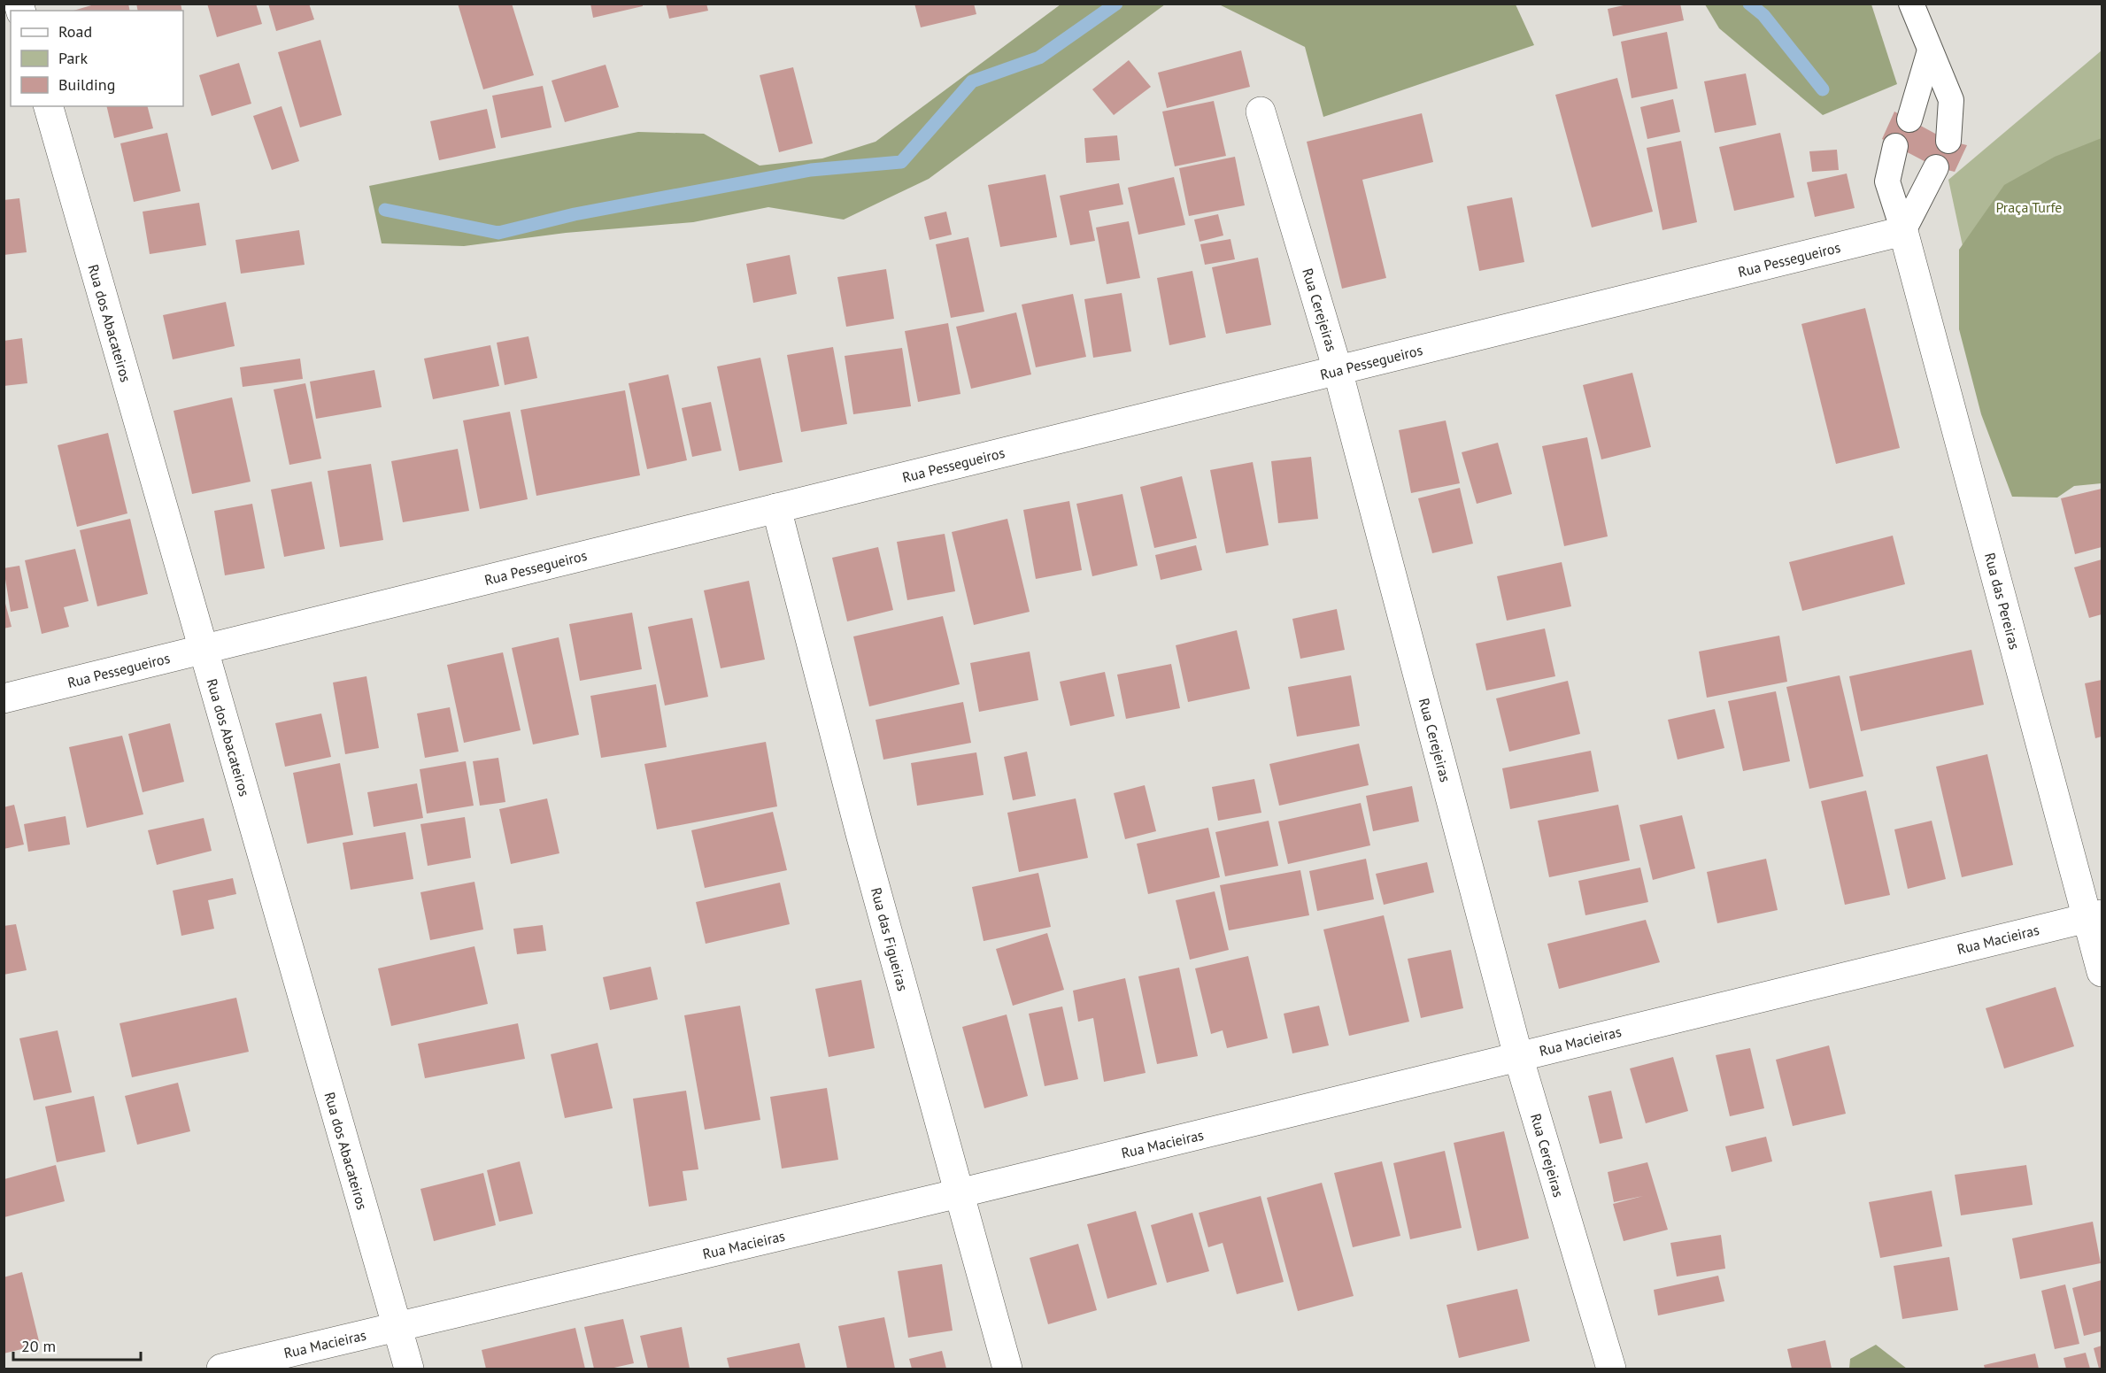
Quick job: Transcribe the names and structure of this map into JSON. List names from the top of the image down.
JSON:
{
  "streets": {
    "street": [
      "Rua Pessegueiros",
      "Rua Cerejeiras",
      "Rua dos Abacateiros",
      "Rua das Pereiras",
      "Rua das Figueiras",
      "Rua Macieiras"
    ]
  },
  "crossings": [
    ["Rua Pessegueiros", "Rua Cerejeiras"],
    ["Rua Pessegueiros", "Rua dos Abacateiros"],
    ["Rua Pessegueiros", "Rua das Pereiras"],
    ["Rua Pessegueiros", "Rua das Figueiras"],
    ["Rua Cerejeiras", "Rua Macieiras"],
    ["Rua dos Abacateiros", "Rua Macieiras"],
    ["Rua das Pereiras", "Rua Macieiras"],
    ["Rua das Figueiras", "Rua Macieiras"]
  ],
  "parks": ["Praça Turfe"],
  "legend": ["Road", "Park", "Building"],
  "scale_bar": "20 m"
}
